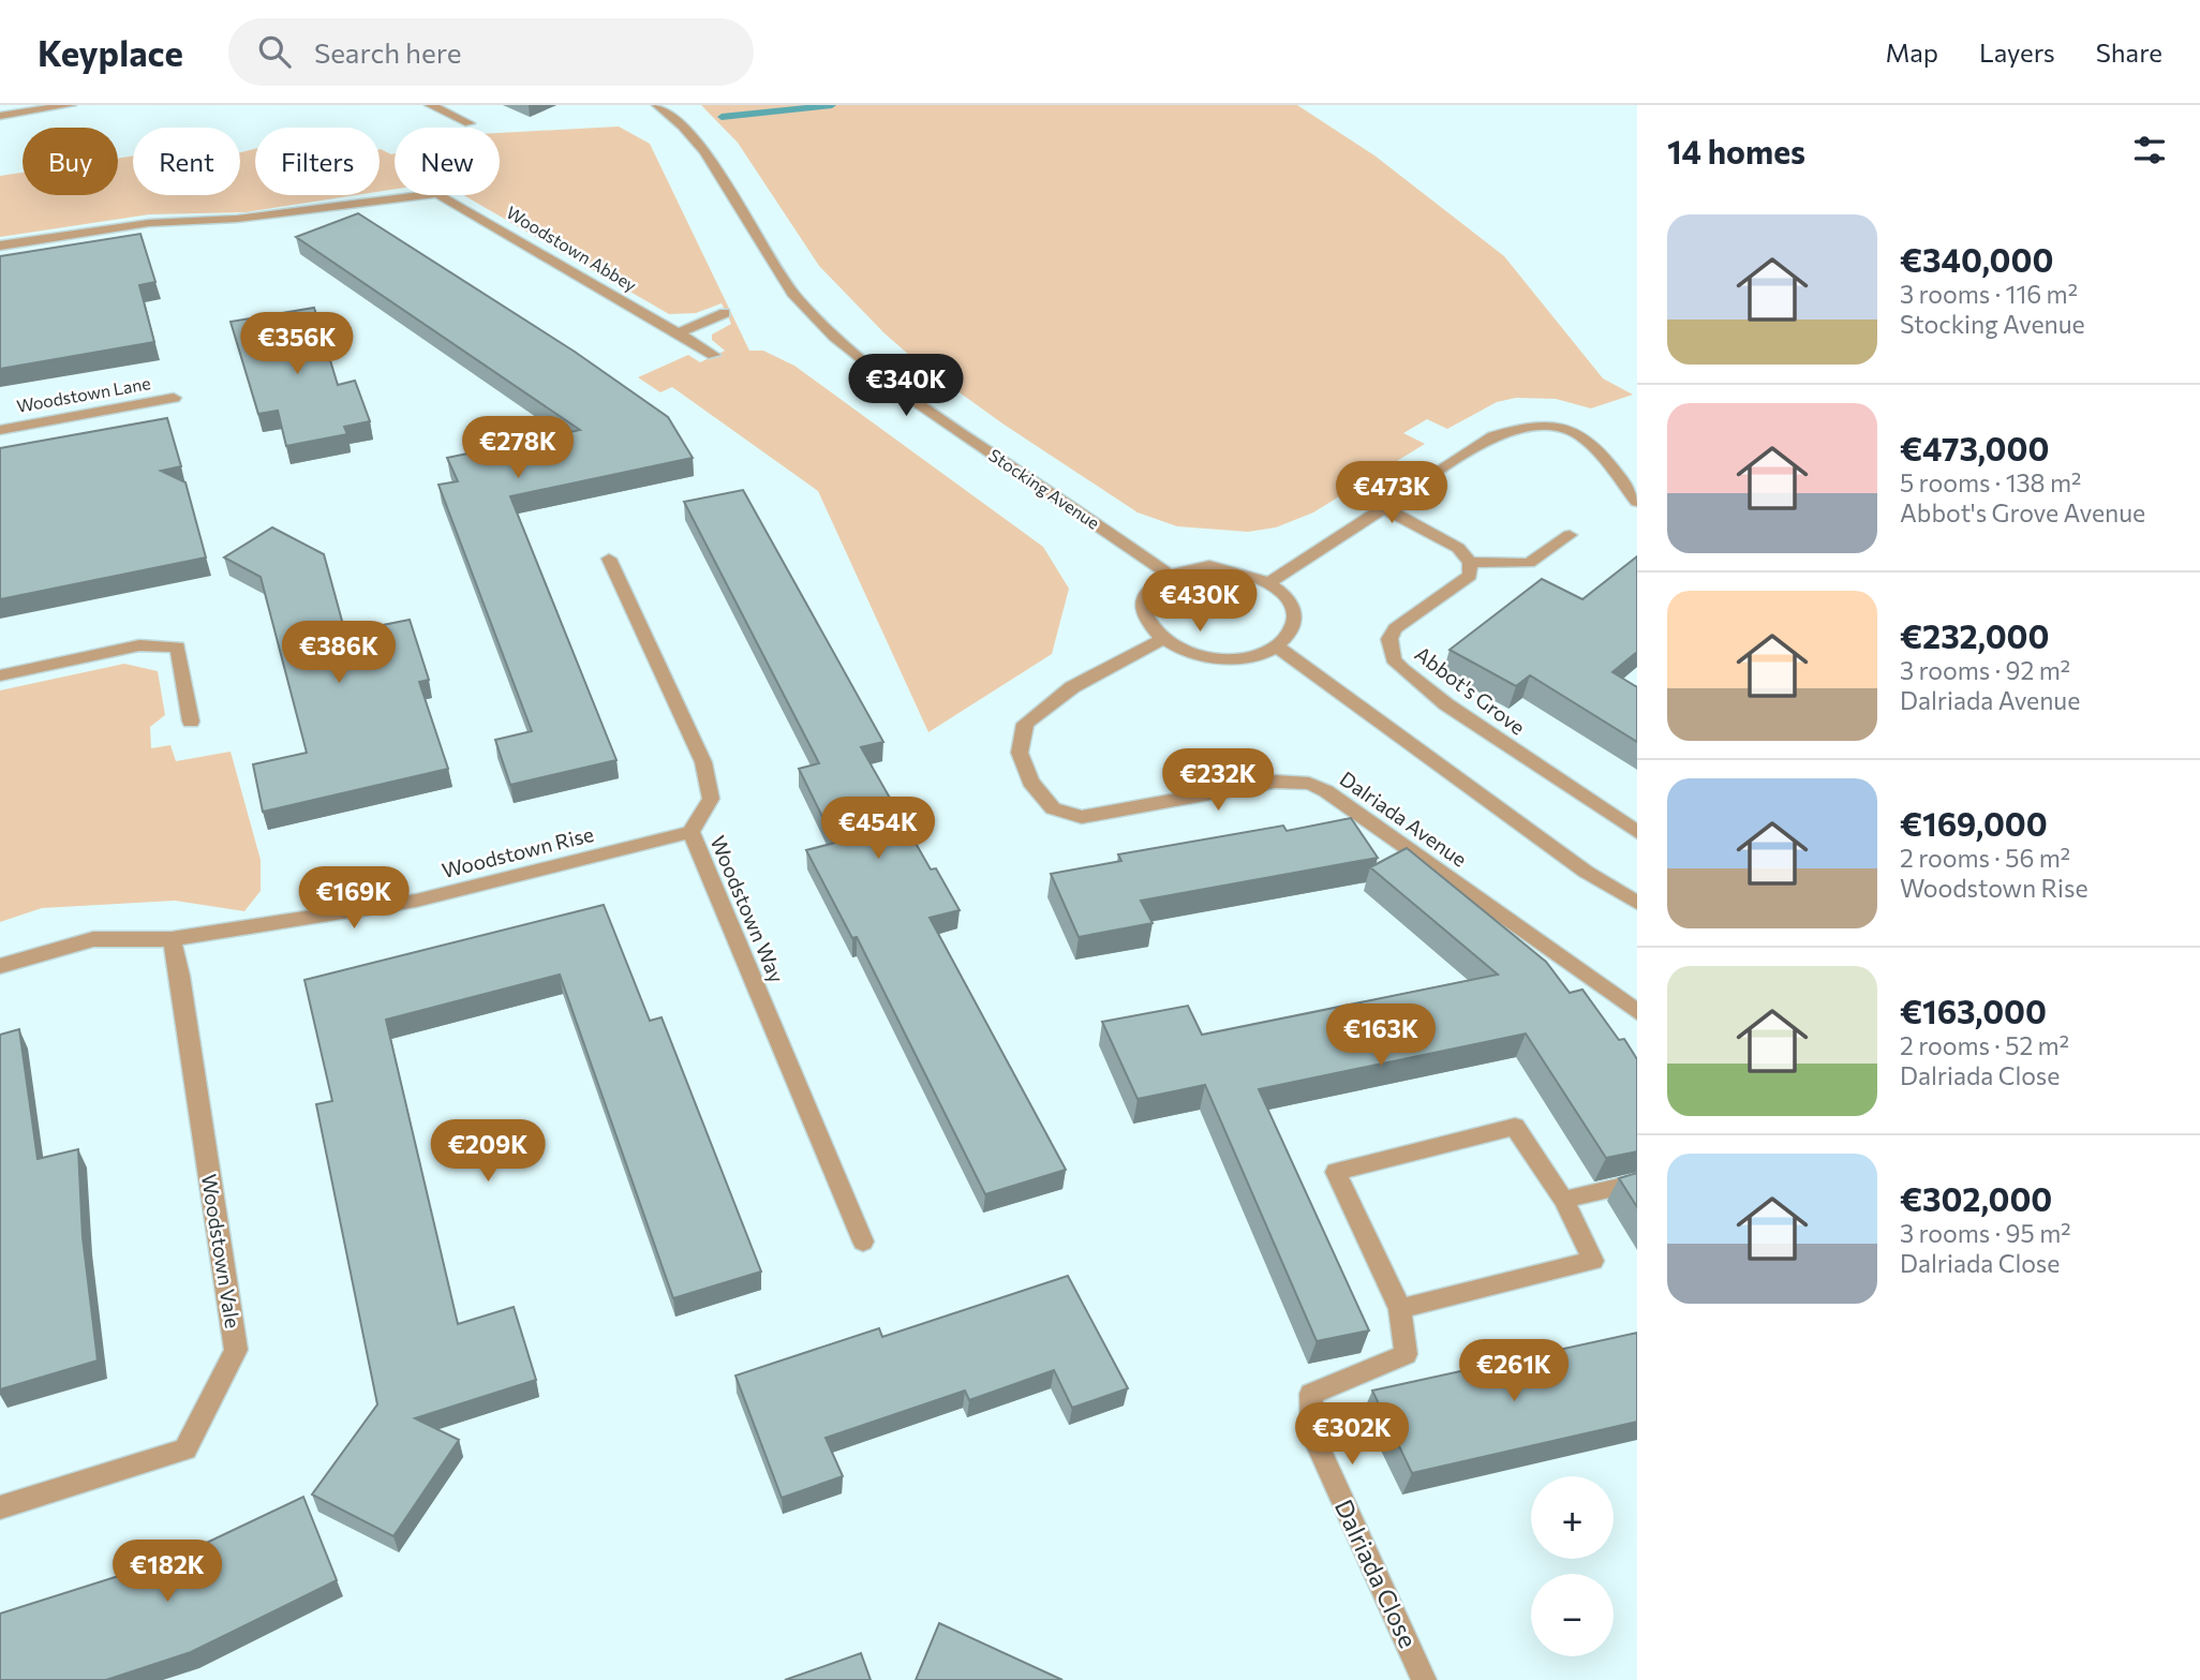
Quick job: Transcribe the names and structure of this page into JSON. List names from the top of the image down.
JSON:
{
  "streets": {
    "street": [
      "Woodstown Abbey",
      "Woodstown Lane",
      "Stocking Avenue",
      "Abbot's Grove",
      "Dalriada Avenue",
      "Woodstown Rise",
      "Woodstown Way",
      "Woodstown Vale",
      "Dalriada Close"
    ]
  },
  "crossings": [
    ["Stocking Avenue", "Dalriada Avenue"],
    ["Woodstown Rise", "Woodstown Way"],
    ["Woodstown Rise", "Woodstown Vale"]
  ],
  "page": {
    "header": "Keyplace",
    "search": "Search here",
    "nav": ["Map", "Layers", "Share"],
    "heading": "14 homes",
    "chip": [
      "Buy",
      "Rent",
      "Filters",
      "New"
    ],
    "list": [
      {
        "name": "€340,000",
        "note": "3 rooms · 116 m² · Stocking Avenue"
      },
      {
        "name": "€473,000",
        "note": "5 rooms · 138 m² · Abbot's Grove Avenue"
      },
      {
        "name": "€232,000",
        "note": "3 rooms · 92 m² · Dalriada Avenue"
      },
      {
        "name": "€169,000",
        "note": "2 rooms · 56 m² · Woodstown Rise"
      },
      {
        "name": "€163,000",
        "note": "2 rooms · 52 m² · Dalriada Close"
      },
      {
        "name": "€302,000",
        "note": "3 rooms · 95 m² · Dalriada Close"
      }
    ],
    "price": [
      "€356K",
      "€340K",
      "€278K",
      "€473K",
      "€430K",
      "€386K",
      "€232K",
      "€454K",
      "€169K",
      "€163K",
      "€209K",
      "€261K",
      "€302K",
      "€182K"
    ],
    "map_buttons": ["+", "−"]
  }
}
